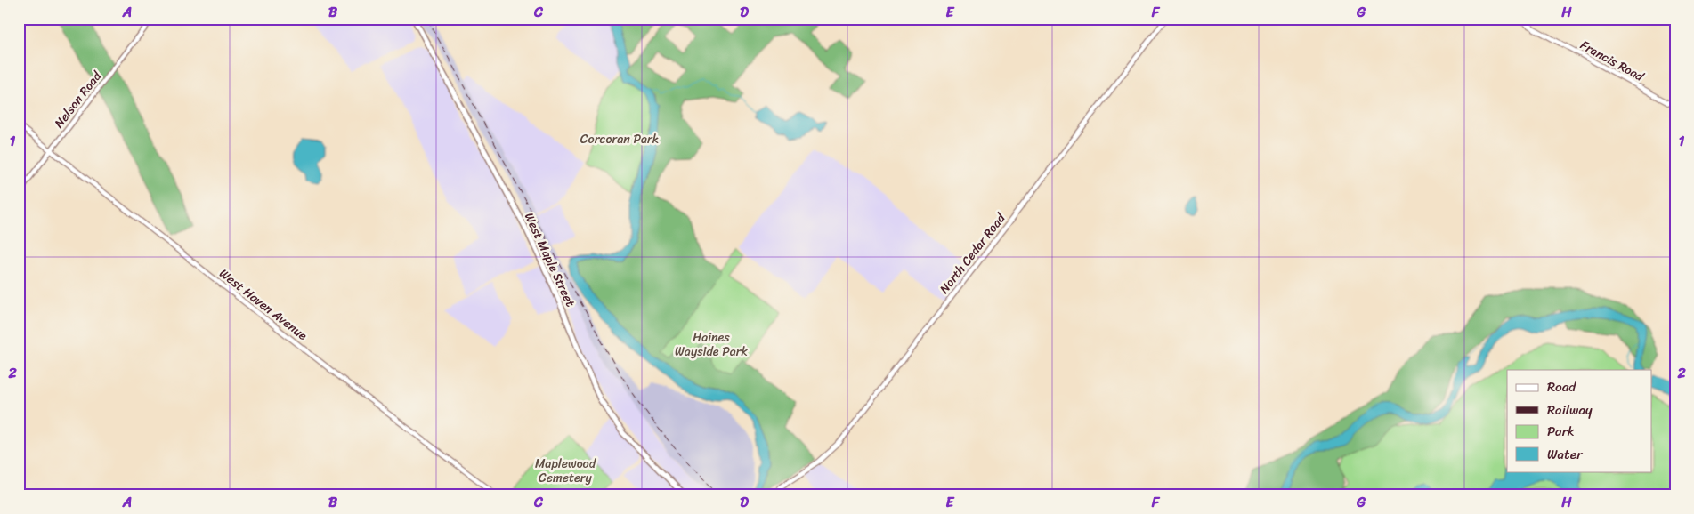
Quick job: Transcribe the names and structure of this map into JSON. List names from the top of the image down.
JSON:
{
  "streets": {
    "main road": ["West Maple Street"],
    "street": [
      "Francis Road",
      "Nelson Road",
      "North Cedar Road",
      "West Haven Avenue"
    ]
  },
  "crossings": [
    ["Nelson Road", "West Haven Avenue"]
  ],
  "parks": ["Corcoran Park", "Haines Wayside Park", "Maplewood Cemetery"],
  "legend": [
    "Road",
    "Railway",
    "Park",
    "Water"
  ],
  "grid": {
    "columns": [
      "A",
      "B",
      "C",
      "D",
      "E",
      "F",
      "G",
      "H"
    ],
    "rows": ["1", "2"]
  }
}
